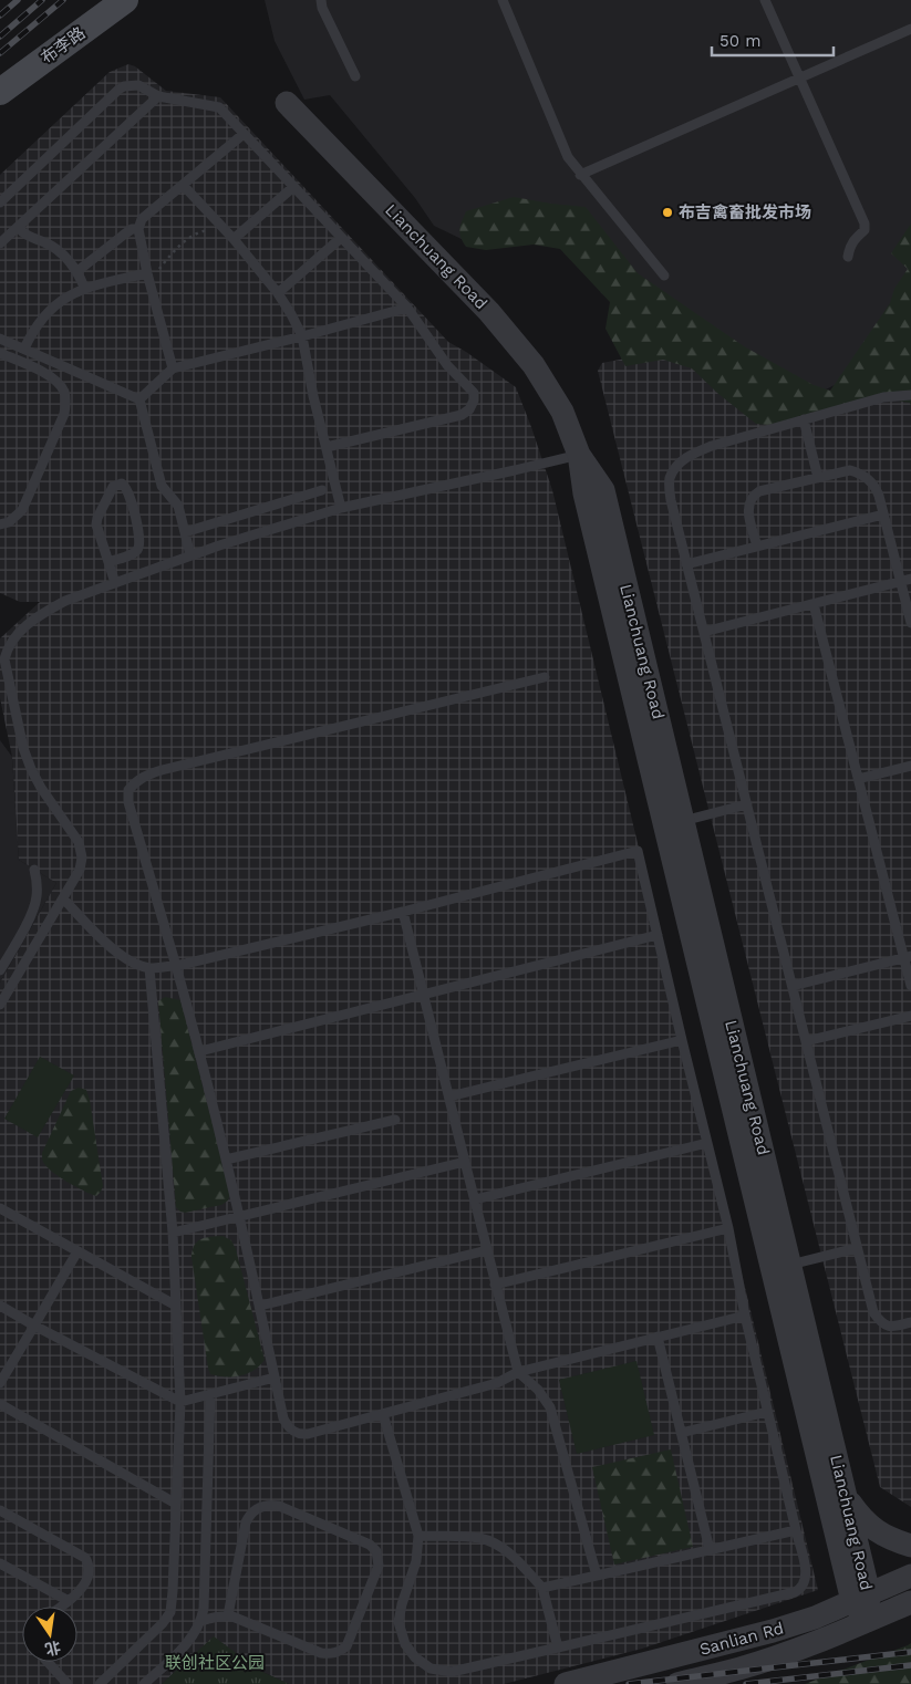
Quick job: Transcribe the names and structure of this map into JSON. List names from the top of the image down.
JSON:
{
  "streets": {
    "main road": ["布李路"],
    "street": ["Lianchuang Road", "Sanlian Rd"]
  },
  "crossings": [
    ["Lianchuang Road", "Sanlian Rd"]
  ],
  "parks": ["联创社区公园"],
  "places": ["布吉禽畜批发市场"],
  "scale_bar": "50 m",
  "north": "bottom"
}
